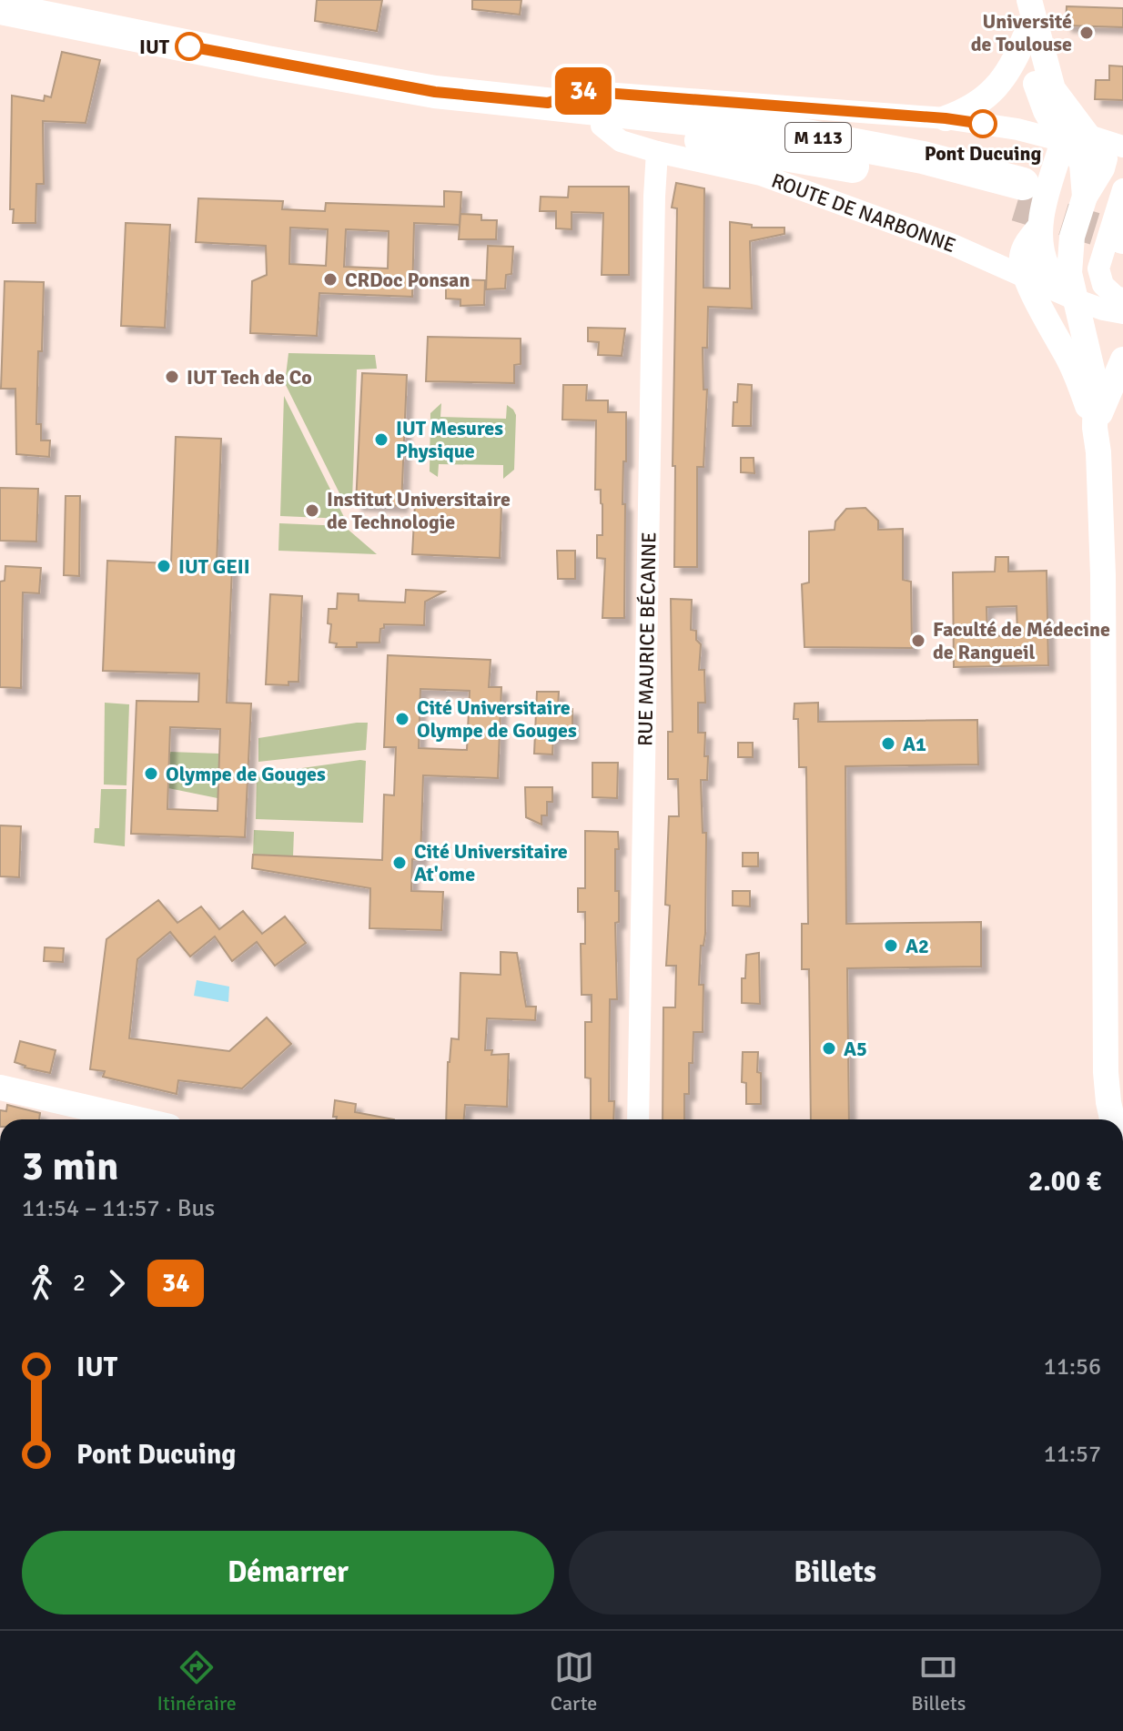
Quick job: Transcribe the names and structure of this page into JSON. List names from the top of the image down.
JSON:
{
  "streets": {
    "main road": ["M 113", "ROUTE DE NARBONNE"],
    "street": ["RUE MAURICE BÉCANNE"]
  },
  "crossings": [
    ["ROUTE DE NARBONNE", "RUE MAURICE BÉCANNE"]
  ],
  "places": [
    "Université de Toulouse",
    "IUT",
    "Pont Ducuing",
    "CRDoc Ponsan",
    "IUT Tech de Co",
    "IUT Mesures Physique",
    "Institut Universitaire de Technologie",
    "IUT GEII",
    "Faculté de Médecine de Rangueil",
    "Cité Universitaire Olympe de Gouges",
    "A1",
    "Olympe de Gouges",
    "Cité Universitaire At'ome",
    "A2",
    "A5"
  ],
  "lines": ["bus line 34"],
  "page": {
    "on_map": "34",
    "heading": ["3 min", "11:54 – 11:57 · Bus", "2.00 €"],
    "legs": ["2", "34"],
    "list": [
      {
        "name": "IUT",
        "value": "11:56"
      },
      {
        "name": "Pont Ducuing",
        "value": "11:57"
      }
    ],
    "buttons": ["Démarrer", "Billets"],
    "tabs": ["Itinéraire", "Carte", "Billets"]
  }
}
